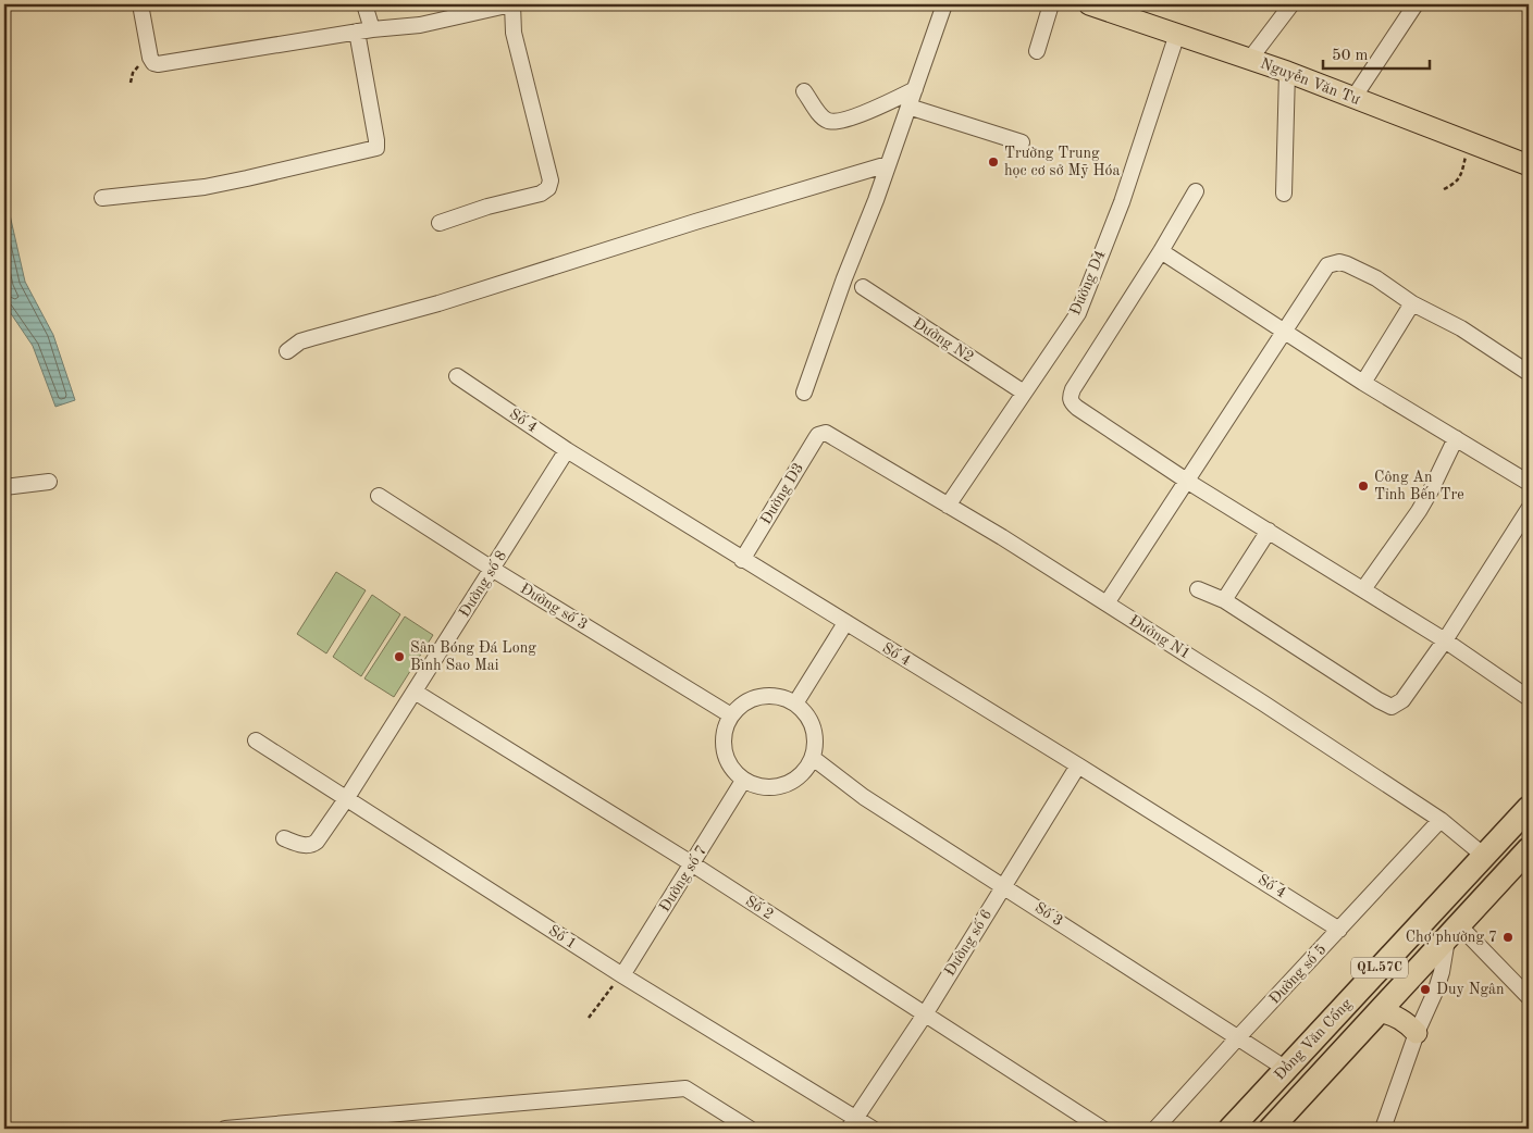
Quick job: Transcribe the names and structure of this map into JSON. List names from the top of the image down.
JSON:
{
  "streets": {
    "highway": ["QL.57C", "Đồng Văn Cống"],
    "main road": ["Nguyễn Văn Tư"],
    "street": [
      "Đường D4",
      "Đường N2",
      "Số 4",
      "Đường D3",
      "Đường số 8",
      "Đường số 3",
      "Đường N1",
      "Đường số 7",
      "Số 2",
      "Số 3",
      "Số 1",
      "Đường số 6",
      "Đường số 5"
    ]
  },
  "crossings": [
    ["Nguyễn Văn Tư", "Đường D4"],
    ["Đường D4", "Đường N2"],
    ["Đường D4", "Đường N1"],
    ["Số 4", "Đường D3"],
    ["Số 4", "Đường số 8"],
    ["Số 4", "Đường số 6"],
    ["Số 4", "Đường số 5"],
    ["Đường D3", "Đường N1"],
    ["Đường số 8", "Đường số 3"],
    ["Đường số 8", "Số 2"],
    ["Đường số 8", "Số 1"],
    ["Đường số 3", "Đường số 7"],
    ["Đường số 3", "Số 3"],
    ["Đường N1", "Đường số 5"],
    ["Đường N1", "Đồng Văn Cống"],
    ["Đường số 7", "Số 2"],
    ["Đường số 7", "Số 3"],
    ["Đường số 7", "Số 1"],
    ["Số 2", "Đường số 6"],
    ["Số 3", "Đường số 6"],
    ["Số 3", "Đường số 5"],
    ["Số 3", "Đồng Văn Cống"],
    ["Số 1", "Đường số 6"]
  ],
  "places": [
    "Trường Trung học cơ sở Mỹ Hóa",
    "Công An Tỉnh Bến Tre",
    "Sân Bóng Đá Long Bình Sao Mai",
    "Chợ phường 7",
    "Duy Ngân"
  ],
  "scale_bar": "50 m"
}
